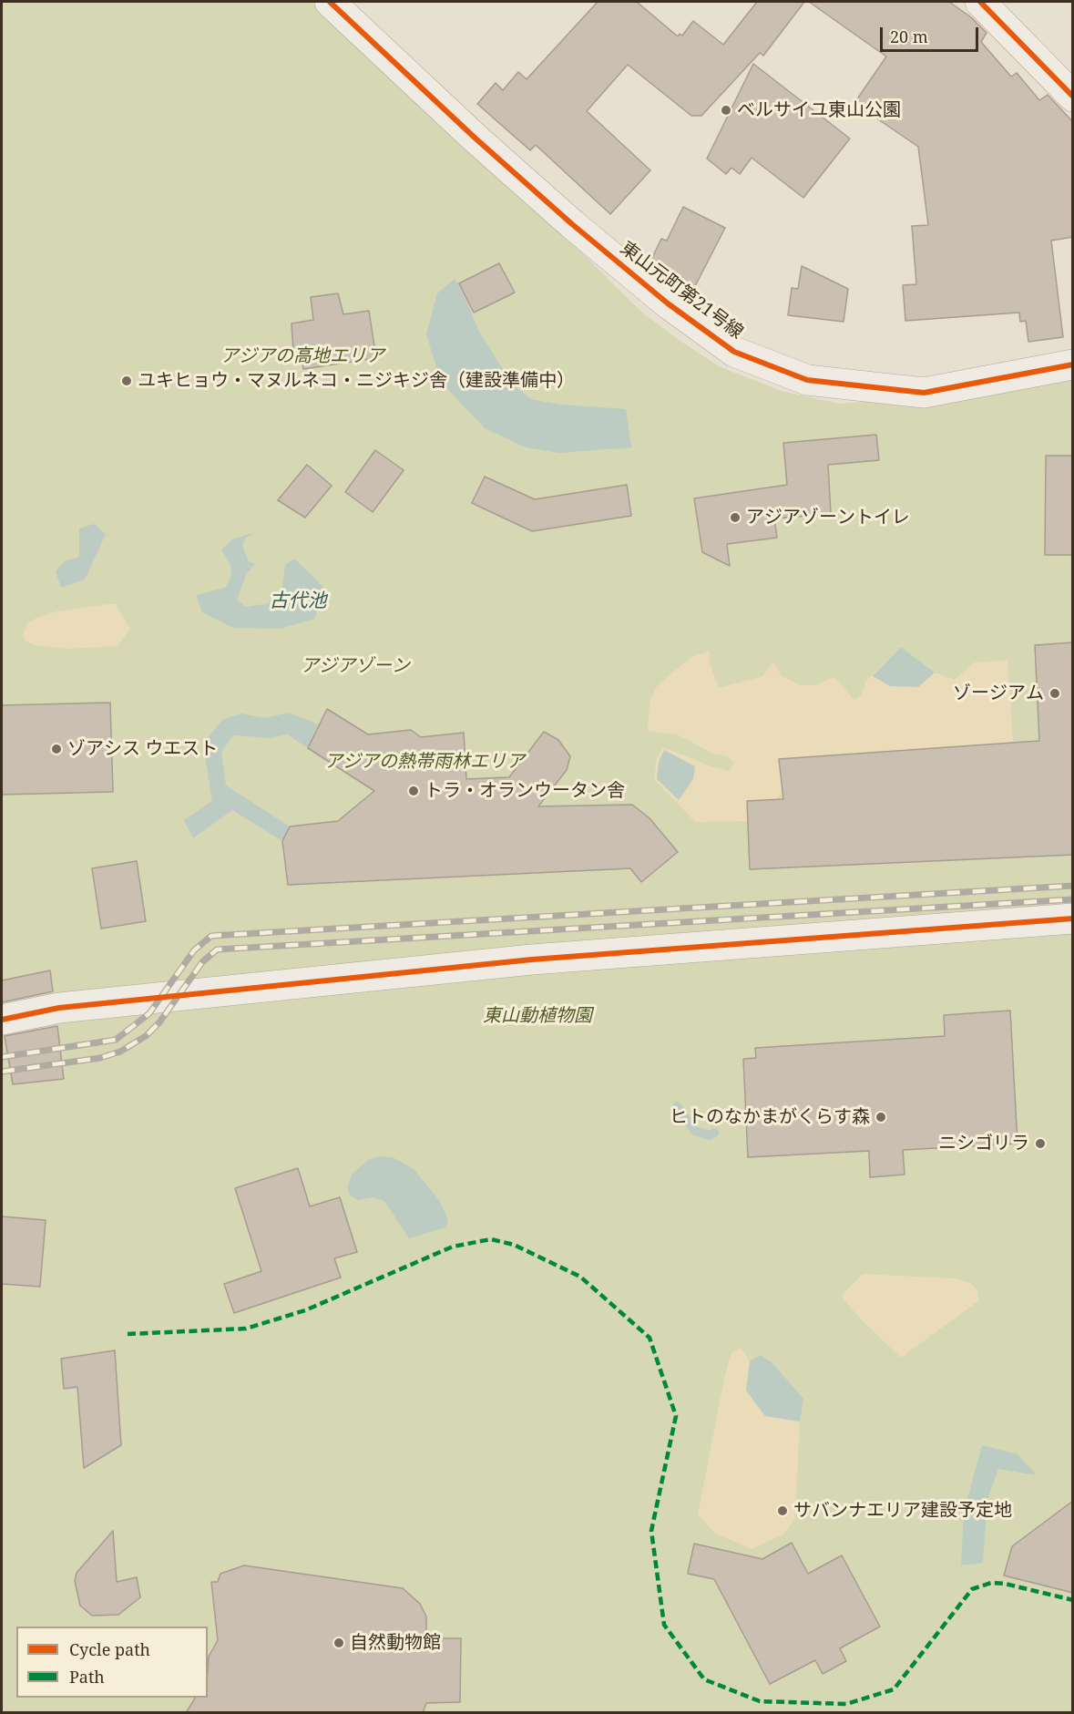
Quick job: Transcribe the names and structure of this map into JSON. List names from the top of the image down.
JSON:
{
  "streets": {
    "street": ["東山元町第21号線"]
  },
  "water": ["古代池"],
  "parks": [
    "アジアの高地エリア",
    "アジアゾーン",
    "アジアの熱帯雨林エリア",
    "東山動植物園"
  ],
  "places": [
    "ベルサイユ東山公園",
    "ユキヒョウ・マヌルネコ・ニジキジ舎（建設準備中）",
    "アジアゾーントイレ",
    "ゾージアム",
    "ゾアシス ウエスト",
    "トラ・オランウータン舎",
    "ヒトのなかまがくらす森",
    "ニシゴリラ",
    "サバンナエリア建設予定地",
    "自然動物館"
  ],
  "legend": ["Cycle path", "Path"],
  "scale_bar": "20 m"
}
